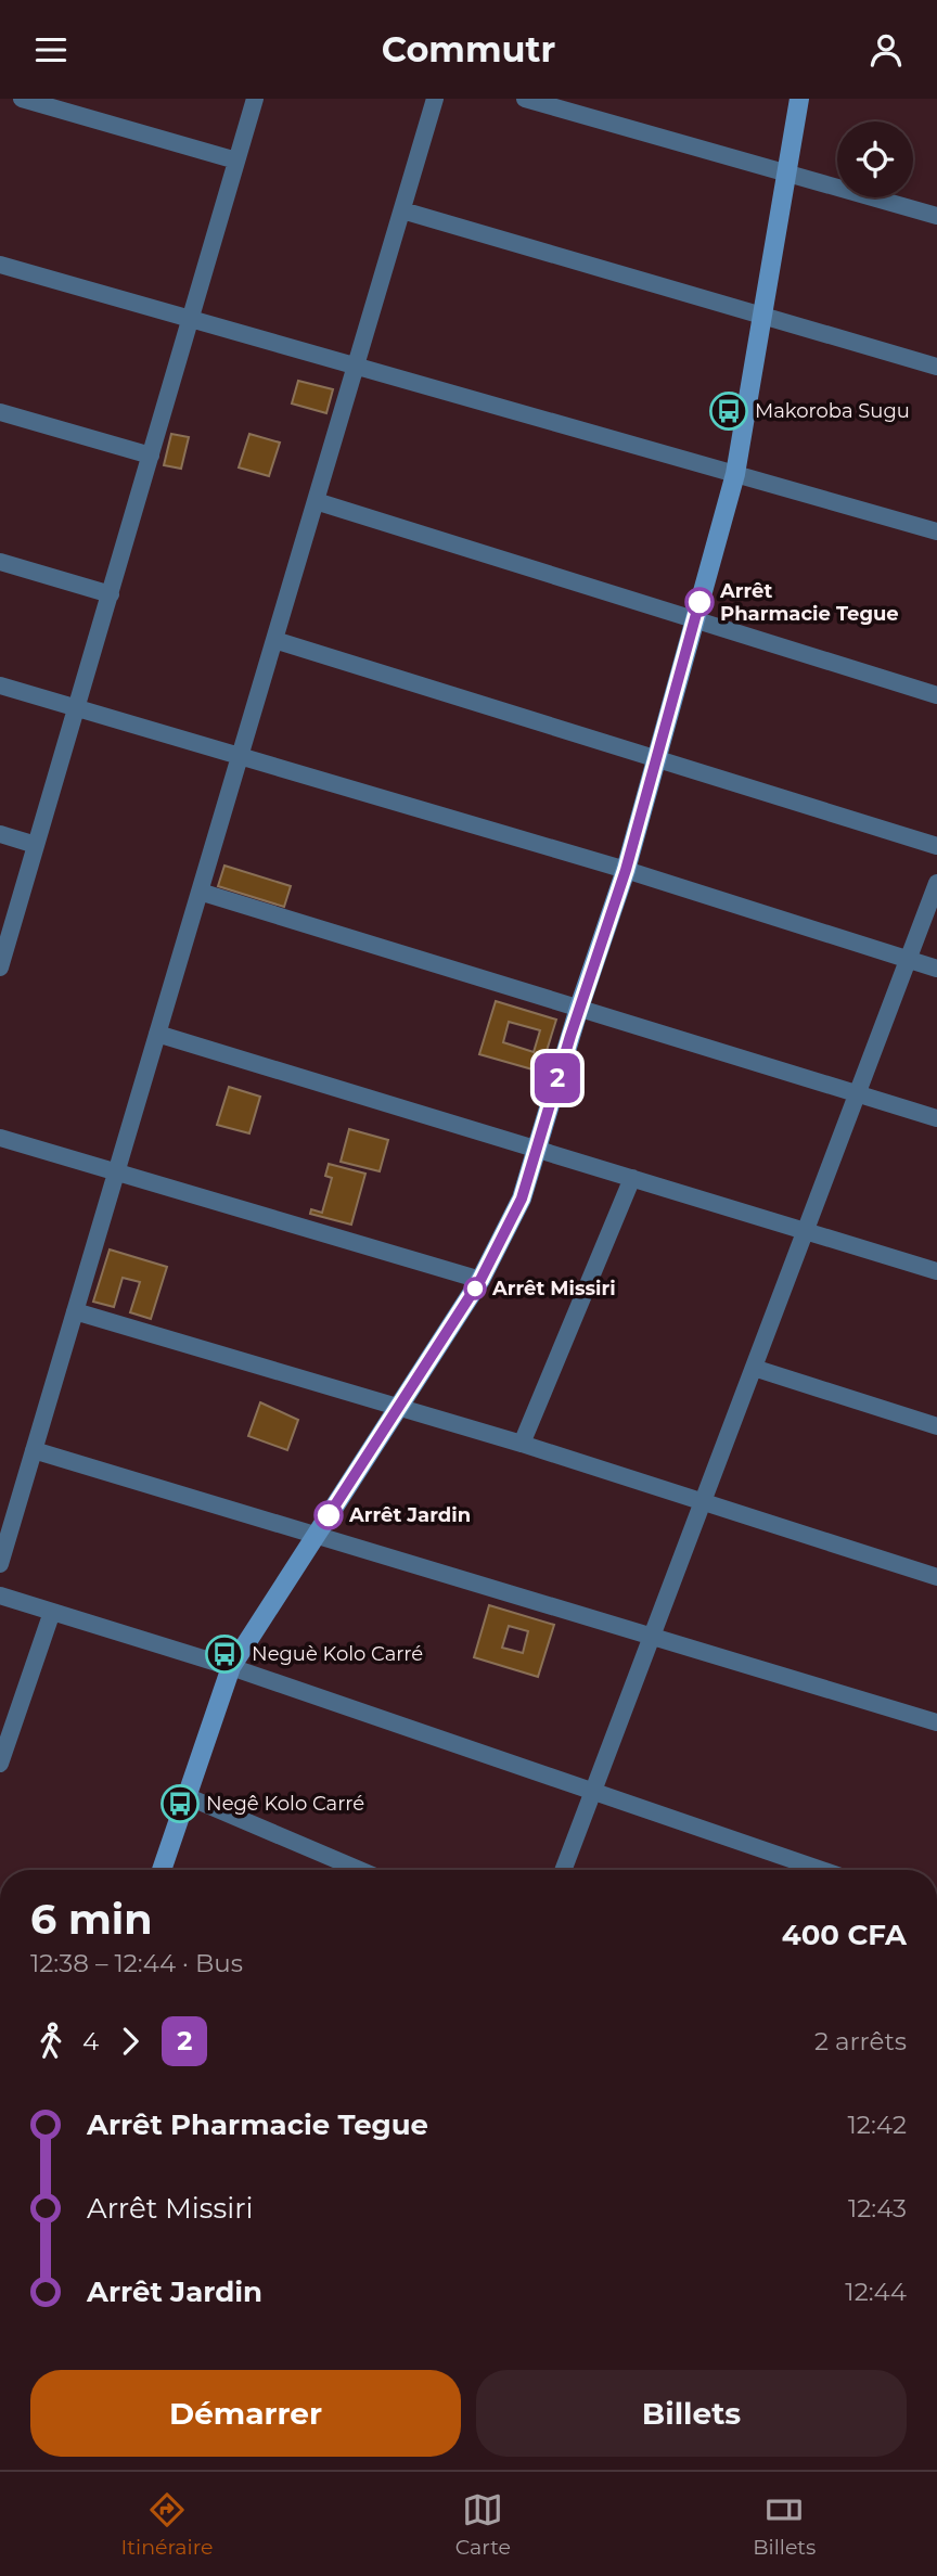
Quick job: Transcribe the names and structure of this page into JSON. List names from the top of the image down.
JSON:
{
  "places": {
    "bus stop": ["Makoroba Sugu", "Neguè Kolo Carré", "Negê Kolo Carré"],
    "other": ["Arrêt Pharmacie Tegue", "Arrêt Missiri", "Arrêt Jardin"]
  },
  "lines": ["bus line 2"],
  "page": {
    "header": "Commutr",
    "on_map": "2",
    "heading": ["6 min", "12:38 – 12:44 · Bus", "400 CFA"],
    "legs": ["4", "2", "2 arrêts"],
    "list": [
      {
        "name": "Arrêt Pharmacie Tegue",
        "value": "12:42"
      },
      {
        "name": "Arrêt Missiri",
        "value": "12:43"
      },
      {
        "name": "Arrêt Jardin",
        "value": "12:44"
      }
    ],
    "buttons": ["Démarrer", "Billets"],
    "tabs": ["Itinéraire", "Carte", "Billets"]
  }
}
